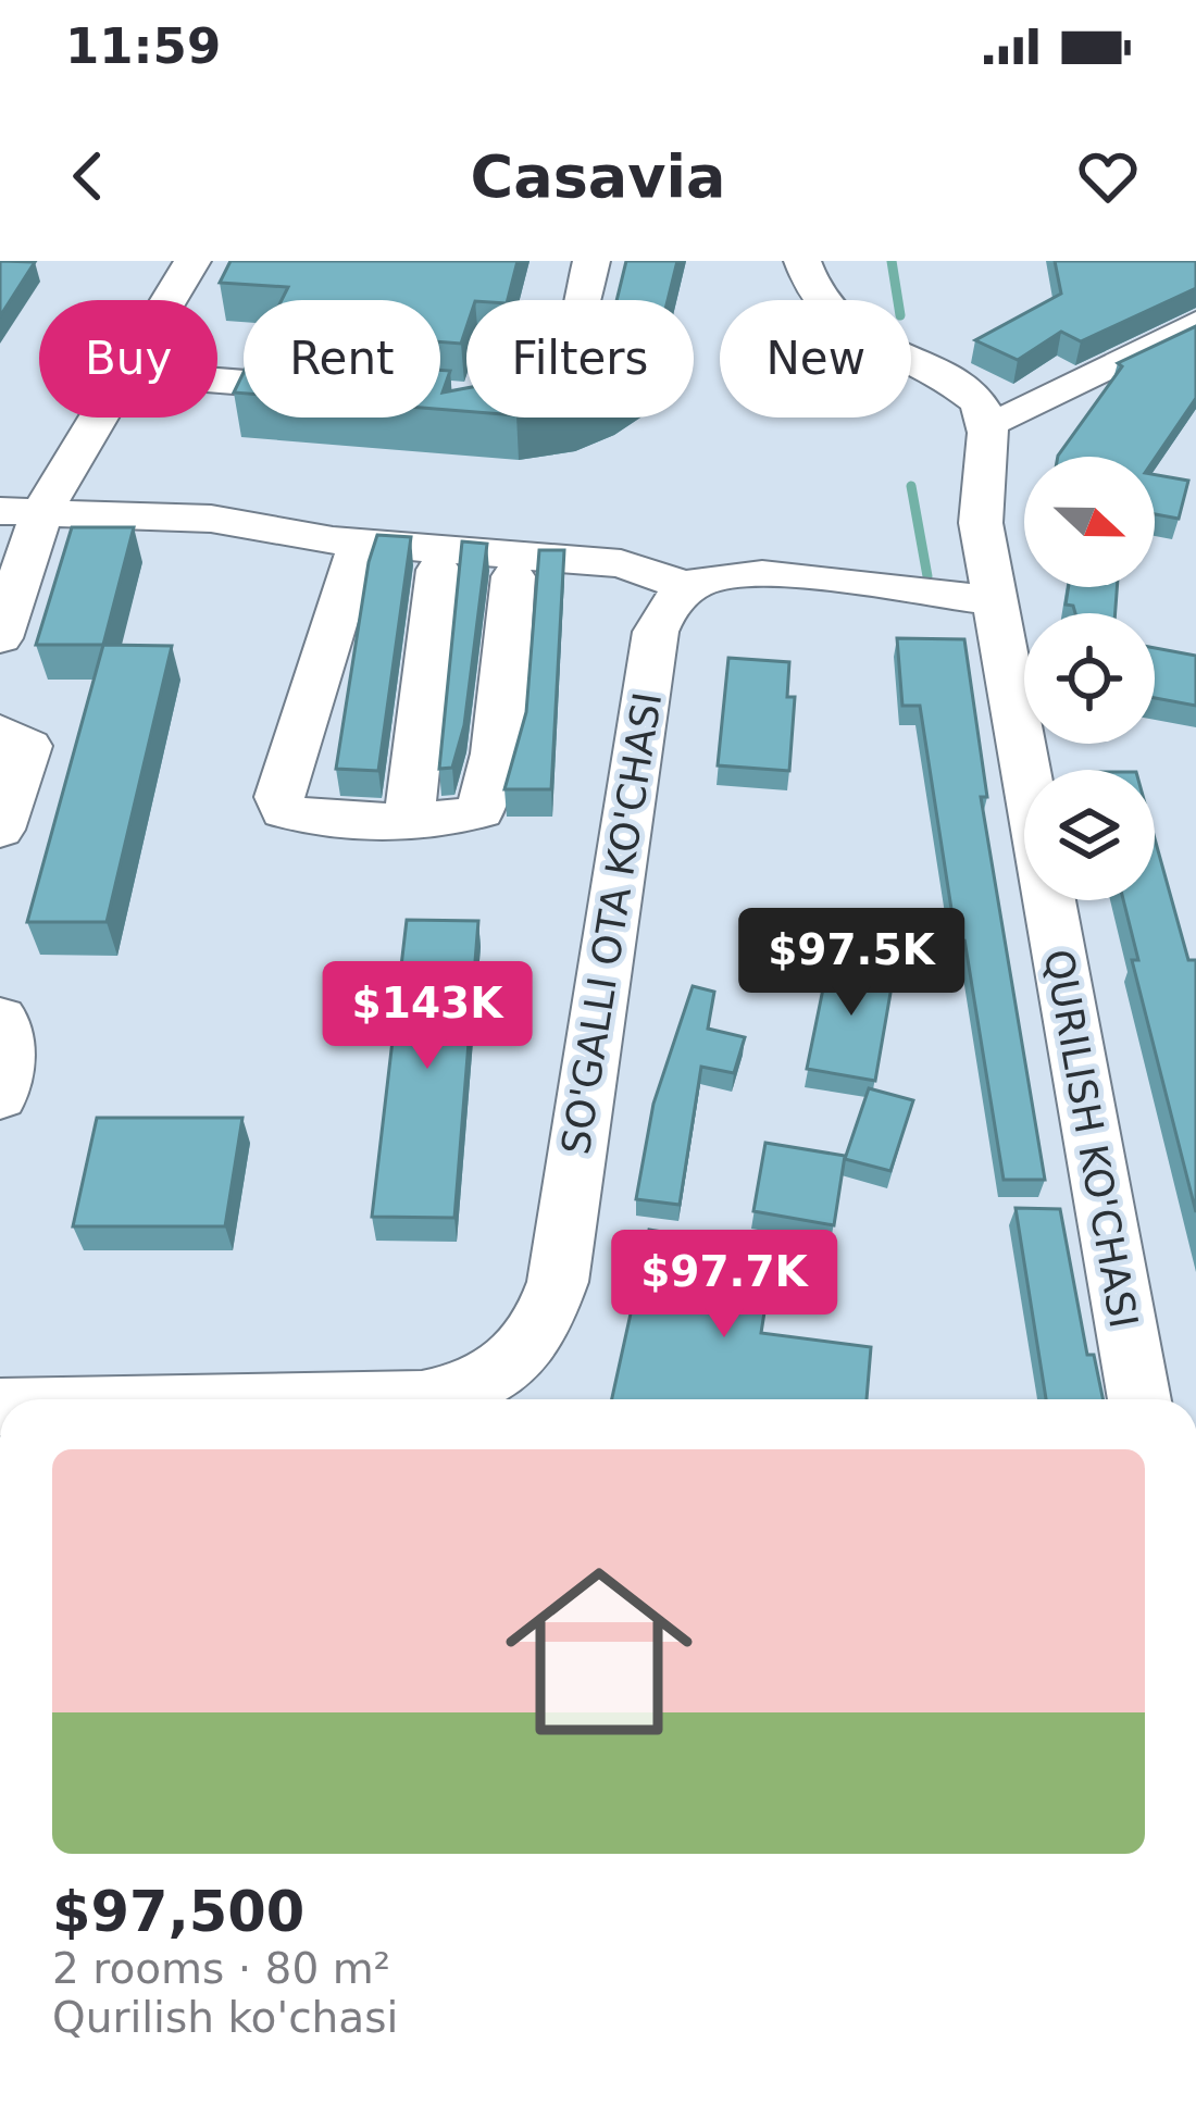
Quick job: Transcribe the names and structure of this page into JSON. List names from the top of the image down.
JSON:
{
  "streets": {
    "street": ["SO'GALLI OTA KO'CHASI", "QURILISH KO'CHASI"]
  },
  "north": "right",
  "page": {
    "status": "11:59",
    "header": "Casavia",
    "chip": [
      "Buy",
      "Rent",
      "Filters",
      "New"
    ],
    "price": ["$97.5K", "$143K", "$97.7K"],
    "list": [
      {
        "name": "$97,500",
        "note": "2 rooms · 80 m² · Qurilish ko'chasi"
      }
    ]
  }
}
